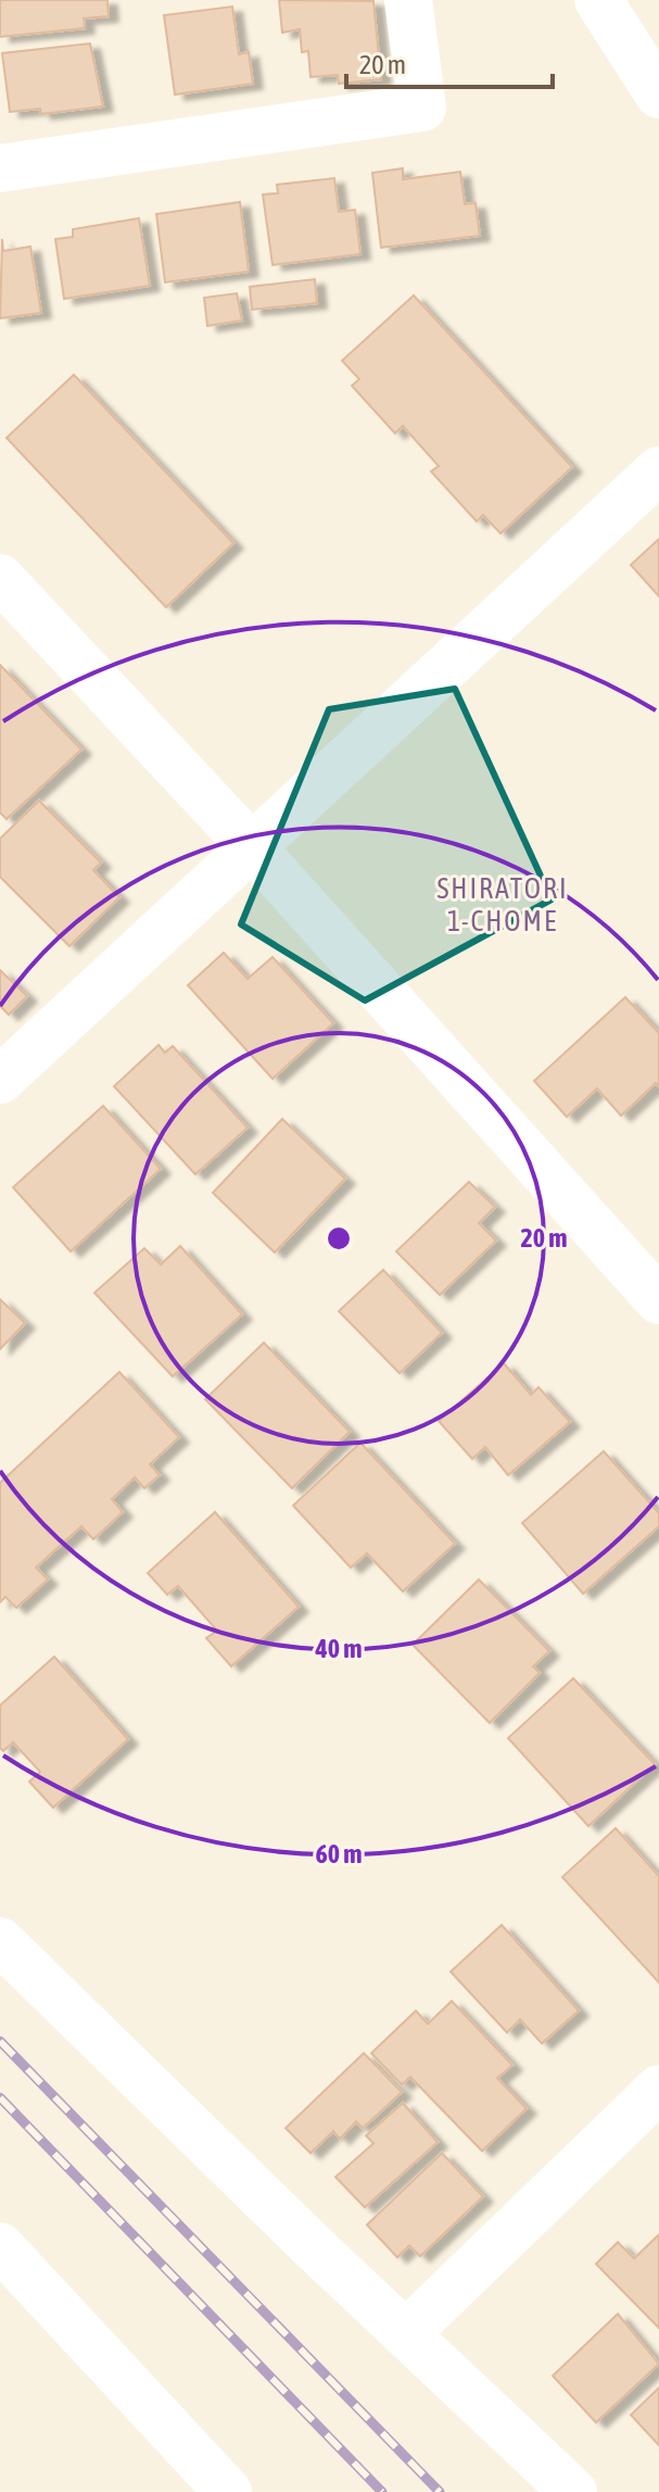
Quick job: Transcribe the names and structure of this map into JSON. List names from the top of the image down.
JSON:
{
  "districts": ["SHIRATORI 1-CHOME"],
  "scale_bar": "20 m",
  "rings": ["20 m", "40 m", "60 m"]
}
